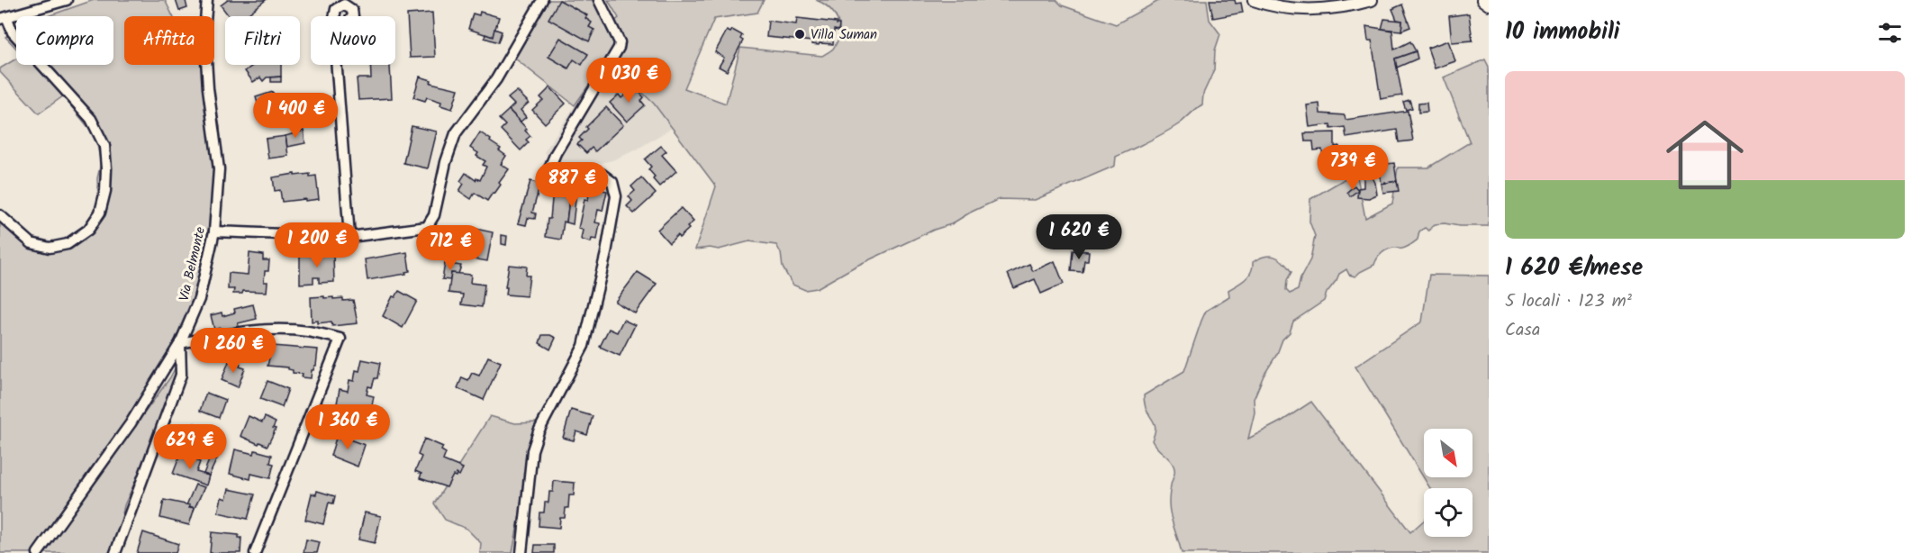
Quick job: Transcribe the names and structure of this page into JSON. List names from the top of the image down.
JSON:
{
  "streets": {
    "street": ["Via Belmonte"]
  },
  "places": ["Villa Suman"],
  "north": "bottom right",
  "page": {
    "heading": "10 immobili",
    "chip": [
      "Compra",
      "Affitta",
      "Filtri",
      "Nuovo"
    ],
    "price": [
      "1 030 €",
      "1 400 €",
      "739 €",
      "887 €",
      "1 620 €",
      "1 200 €",
      "712 €",
      "1 260 €",
      "1 360 €",
      "629 €"
    ],
    "list": [
      {
        "name": "1 620 €/mese",
        "note": "5 locali · 123 m² · Casa"
      }
    ]
  }
}
